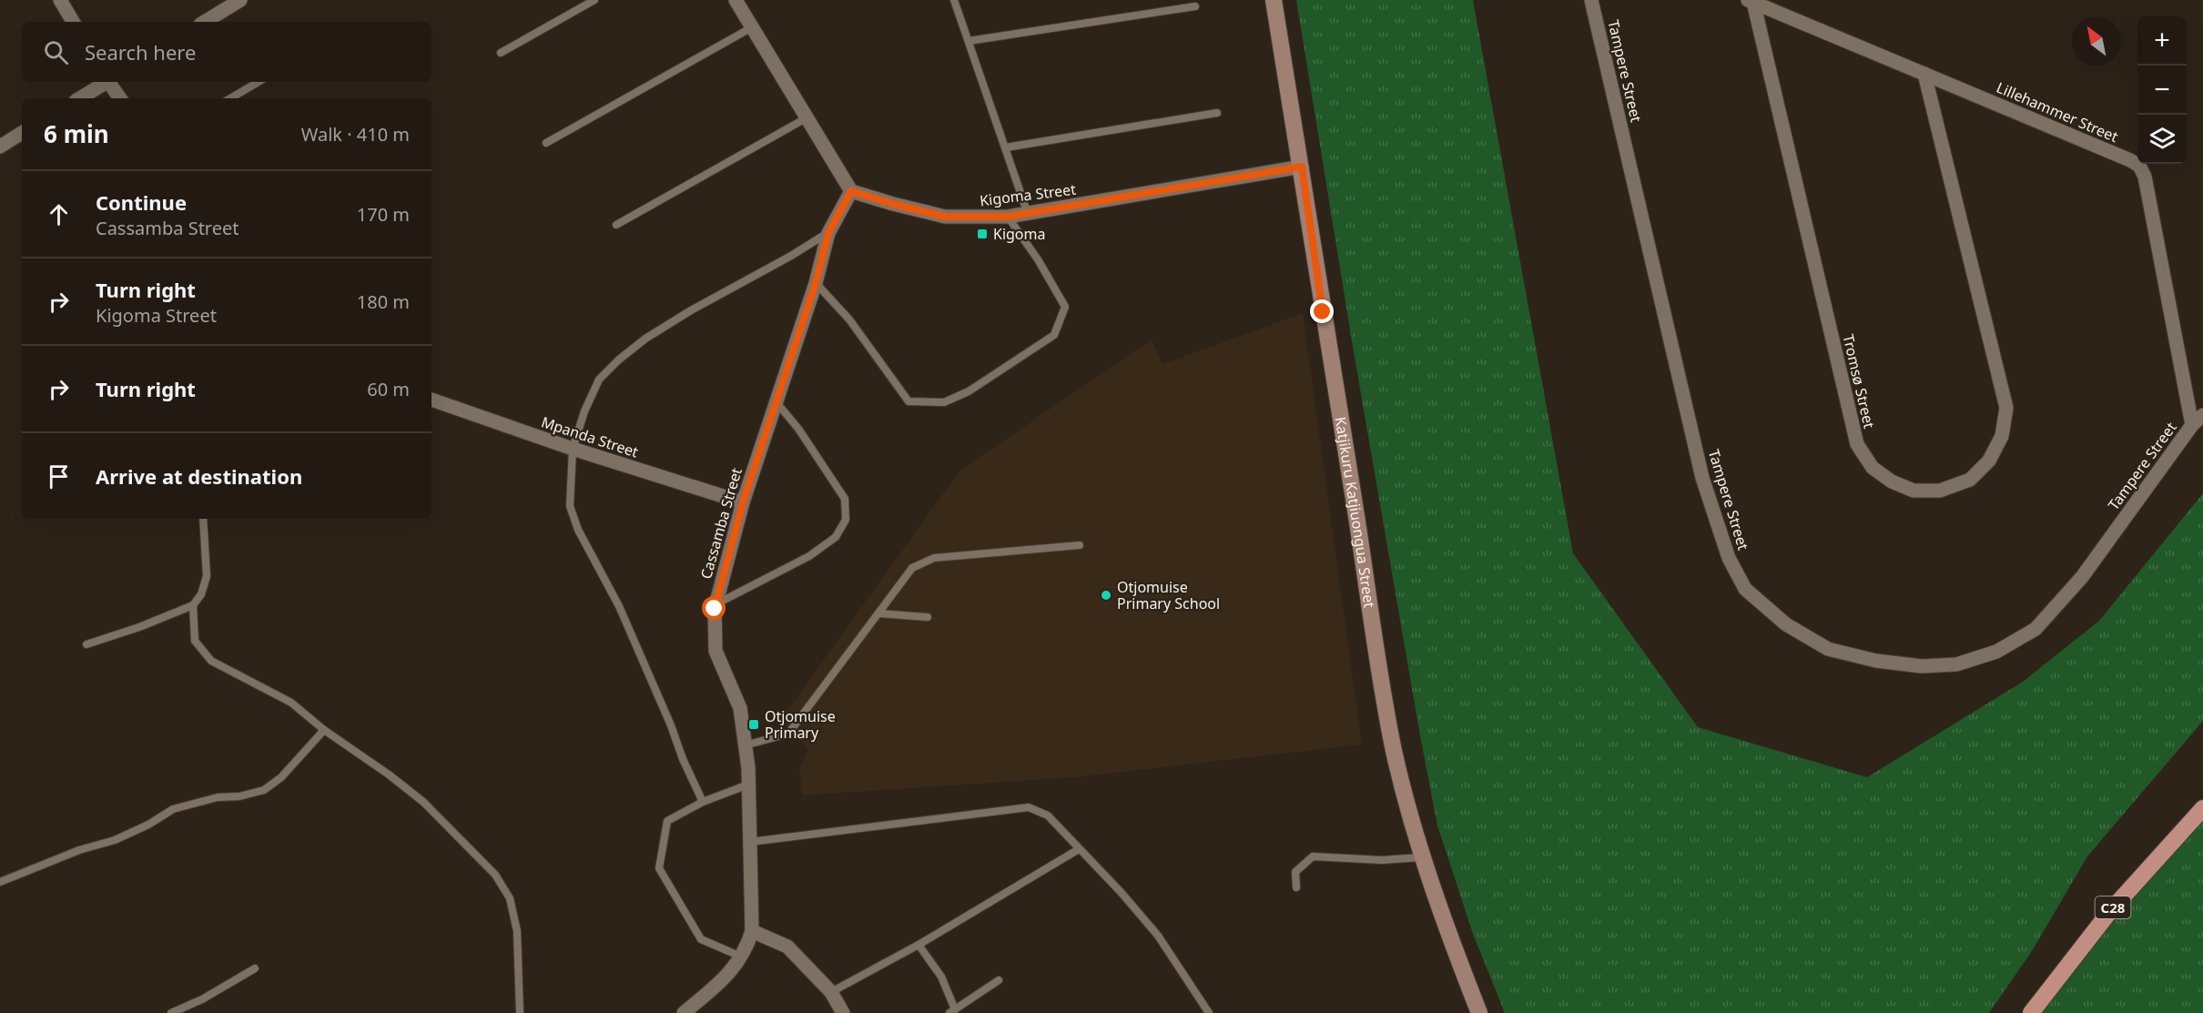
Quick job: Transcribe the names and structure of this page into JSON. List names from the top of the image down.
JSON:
{
  "streets": {
    "main road": ["C28"],
    "street": [
      "Tampere Street",
      "Lillehammer Street",
      "Kigoma Street",
      "Tromsø Street",
      "Mpanda Street",
      "Katjikuru Katjiuongua Street",
      "Cassamba Street"
    ]
  },
  "crossings": [
    ["Tampere Street", "Lillehammer Street"],
    ["Lillehammer Street", "Tromsø Street"],
    ["Kigoma Street", "Katjikuru Katjiuongua Street"],
    ["Kigoma Street", "Cassamba Street"],
    ["Mpanda Street", "Cassamba Street"]
  ],
  "places": {
    "transit": ["Kigoma", "Otjomuise Primary"],
    "other": ["Otjomuise Primary School"]
  },
  "north": "top left",
  "page": {
    "map_buttons": ["+", "−"],
    "search": "Search here",
    "heading": ["6 min", "Walk · 410 m"],
    "list": [
      ["Continue", "Cassamba Street", "170 m"],
      ["Turn right", "Kigoma Street", "180 m"],
      ["Turn right", "60 m"],
      "Arrive at destination"
    ]
  }
}
